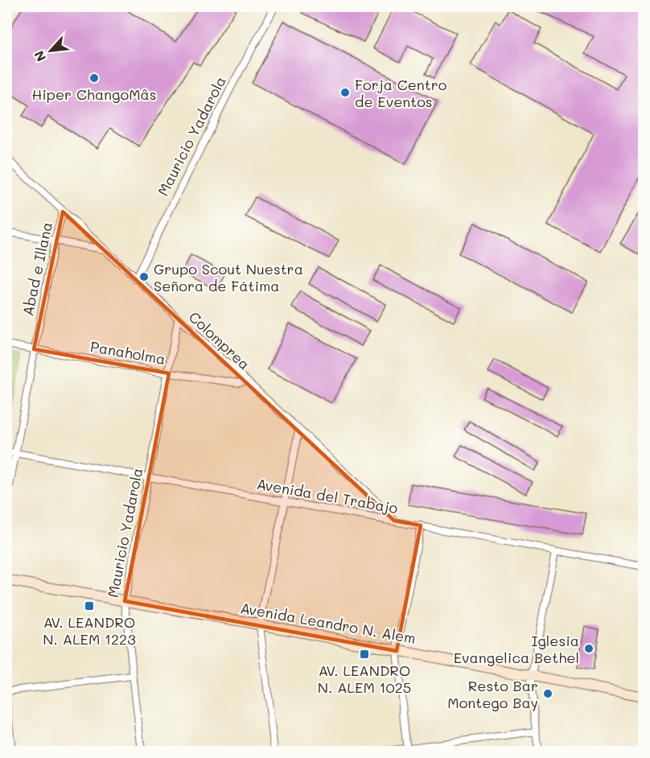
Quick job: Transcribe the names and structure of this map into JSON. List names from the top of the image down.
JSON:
{
  "streets": {
    "main road": ["Avenida Leandro N. Alem"],
    "street": [
      "Mauricio Yadarola",
      "Abad e Illana",
      "Colomprea",
      "Panaholma",
      "Avenida del Trabajo"
    ]
  },
  "crossings": [
    ["Mauricio Yadarola", "Colomprea"],
    ["Mauricio Yadarola", "Panaholma"],
    ["Mauricio Yadarola", "Avenida del Trabajo"],
    ["Mauricio Yadarola", "Avenida Leandro N. Alem"],
    ["Abad e Illana", "Colomprea"],
    ["Abad e Illana", "Panaholma"],
    ["Abad e Illana", "Avenida del Trabajo"],
    ["Colomprea", "Panaholma"],
    ["Colomprea", "Avenida del Trabajo"]
  ],
  "places": {
    "other": [
      "Hiper ChangoMâs",
      "Forja Centro de Eventos",
      "Grupo Scout Nuestra Señora de Fátima",
      "Iglesia Evangelica Bethel",
      "Resto Bar Montego Bay"
    ],
    "transit": ["AV. LEANDRO N. ALEM 1223", "AV. LEANDRO N. ALEM 1025"]
  },
  "north": "bottom left"
}
